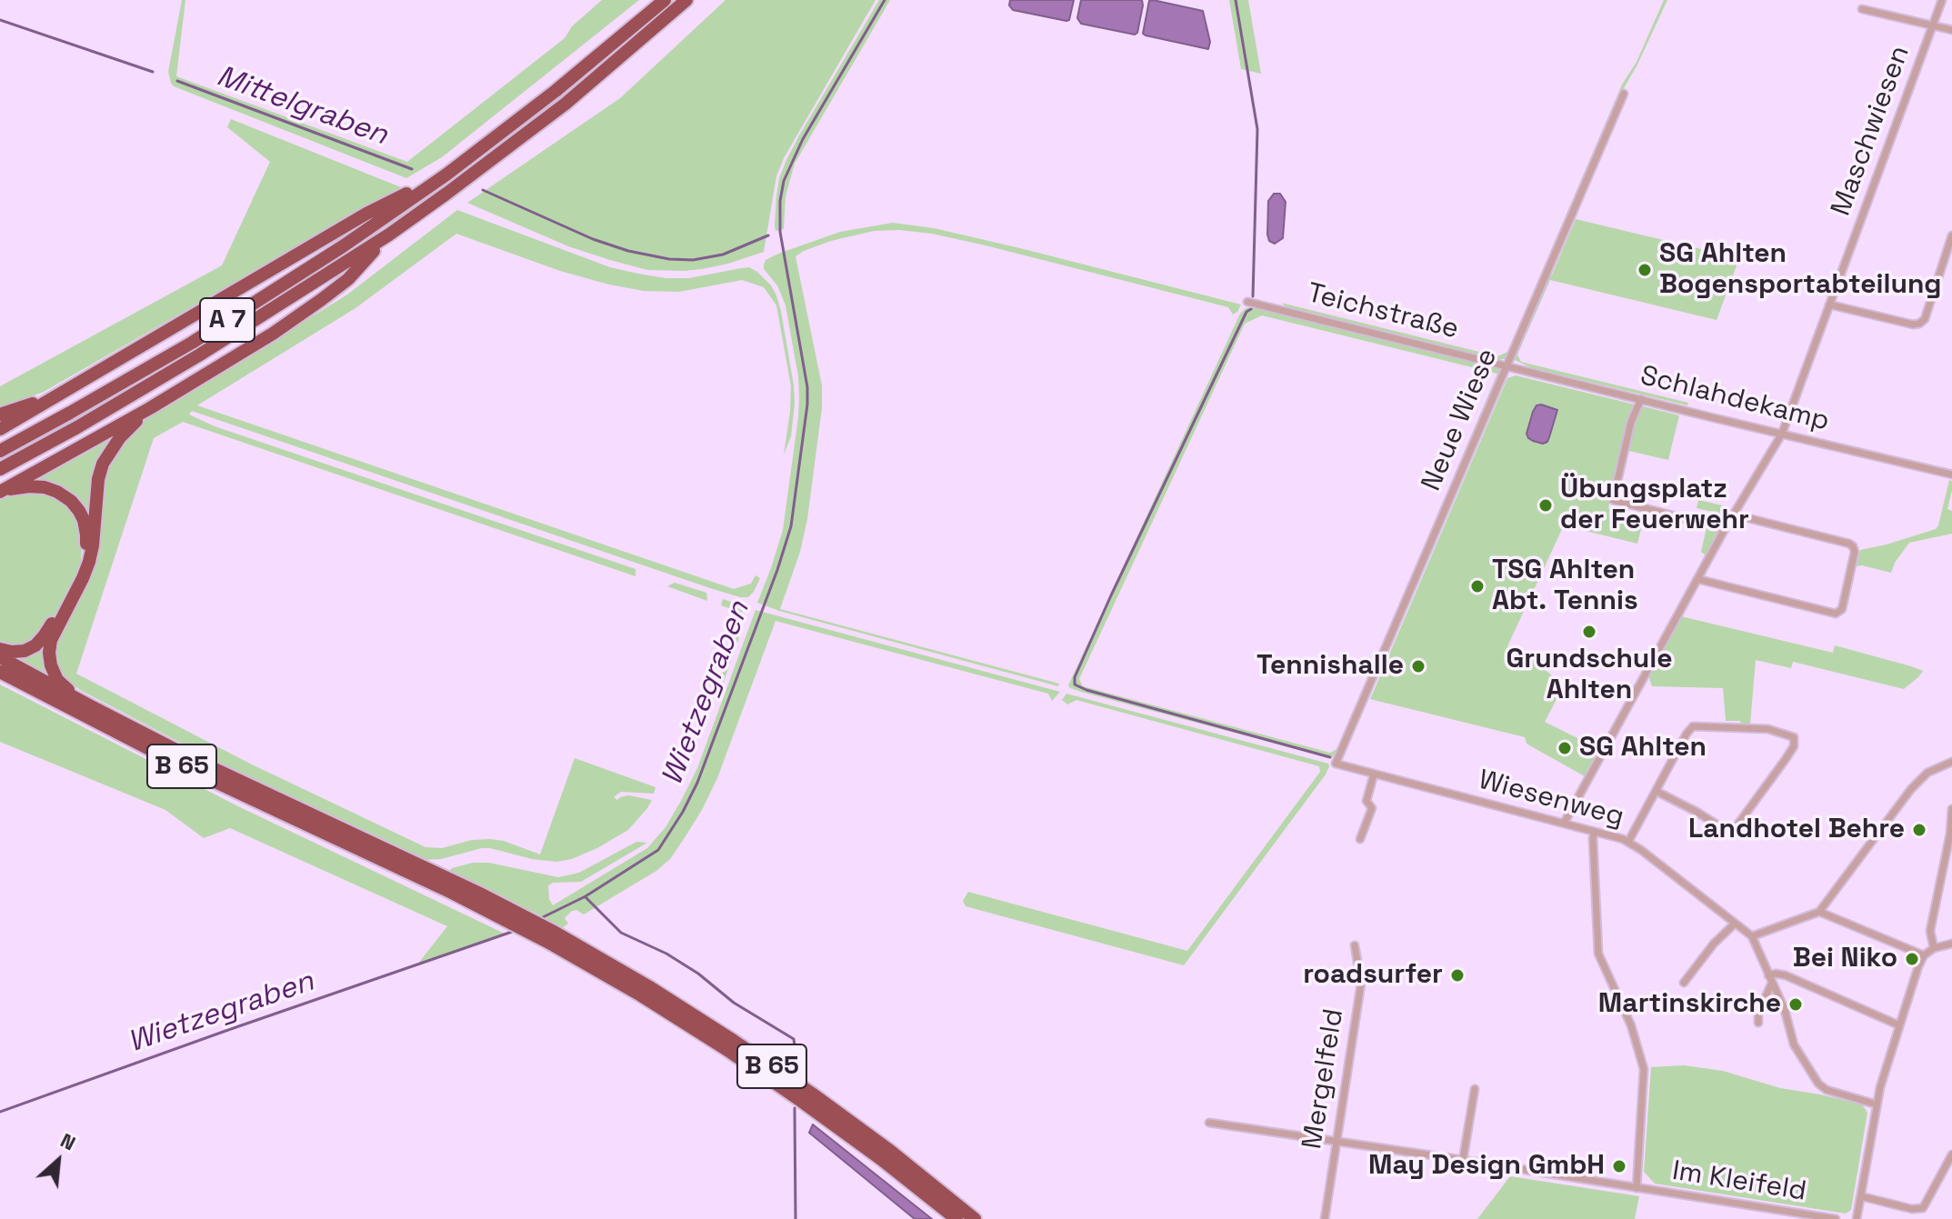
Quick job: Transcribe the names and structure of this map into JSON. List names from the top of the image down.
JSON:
{
  "streets": {
    "highway": ["A 7", "B 65"],
    "street": [
      "Maschwiesen",
      "Teichstraße",
      "Schlahdekamp",
      "Neue Wiese",
      "Wiesenweg",
      "Mergelfeld",
      "Im Kleifeld"
    ]
  },
  "crossings": [
    ["Maschwiesen", "Schlahdekamp"],
    ["Maschwiesen", "Wiesenweg"],
    ["Teichstraße", "Schlahdekamp"],
    ["Teichstraße", "Neue Wiese"],
    ["Schlahdekamp", "Neue Wiese"],
    ["Neue Wiese", "Wiesenweg"],
    ["Wiesenweg", "Im Kleifeld"],
    ["Mergelfeld", "Im Kleifeld"]
  ],
  "water": ["Mittelgraben", "Wietzegraben"],
  "places": [
    "SG Ahlten Bogensportabteilung",
    "Übungsplatz der Feuerwehr",
    "TSG Ahlten Abt. Tennis",
    "Grundschule Ahlten",
    "Tennishalle",
    "SG Ahlten",
    "Landhotel Behre",
    "Bei Niko",
    "roadsurfer",
    "Martinskirche",
    "May Design GmbH"
  ],
  "north": "top right"
}
